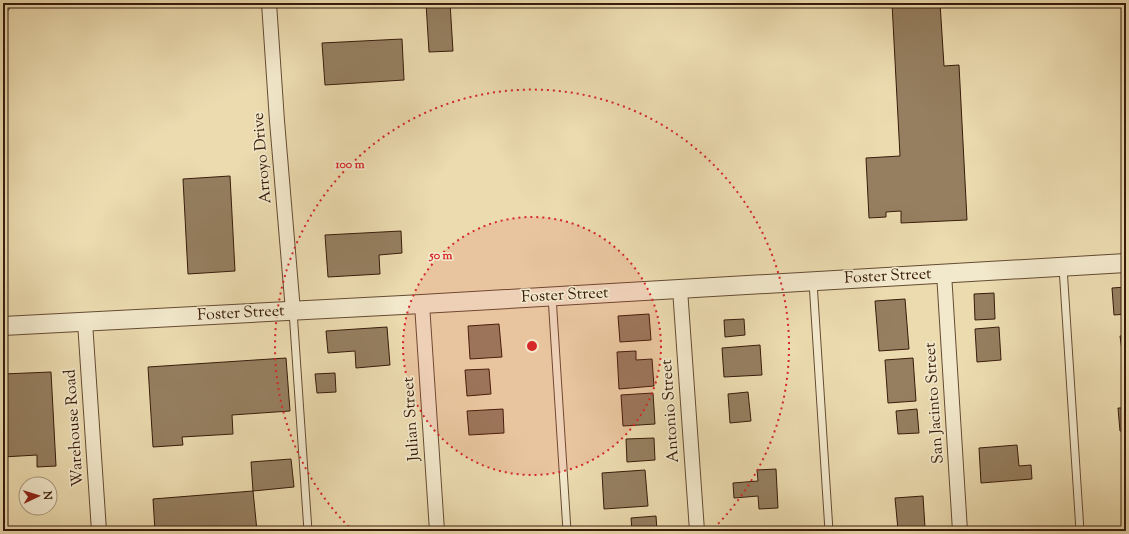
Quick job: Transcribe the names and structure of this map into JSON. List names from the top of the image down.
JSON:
{
  "streets": {
    "street": [
      "Arroyo Drive",
      "Foster Street",
      "San Jacinto Street",
      "Antonio Street",
      "Julian Street",
      "Warehouse Road"
    ]
  },
  "crossings": [
    ["Arroyo Drive", "Foster Street"],
    ["Foster Street", "San Jacinto Street"],
    ["Foster Street", "Antonio Street"],
    ["Foster Street", "Julian Street"],
    ["Foster Street", "Warehouse Road"]
  ],
  "north": "right",
  "rings": ["100 m", "50 m"]
}
